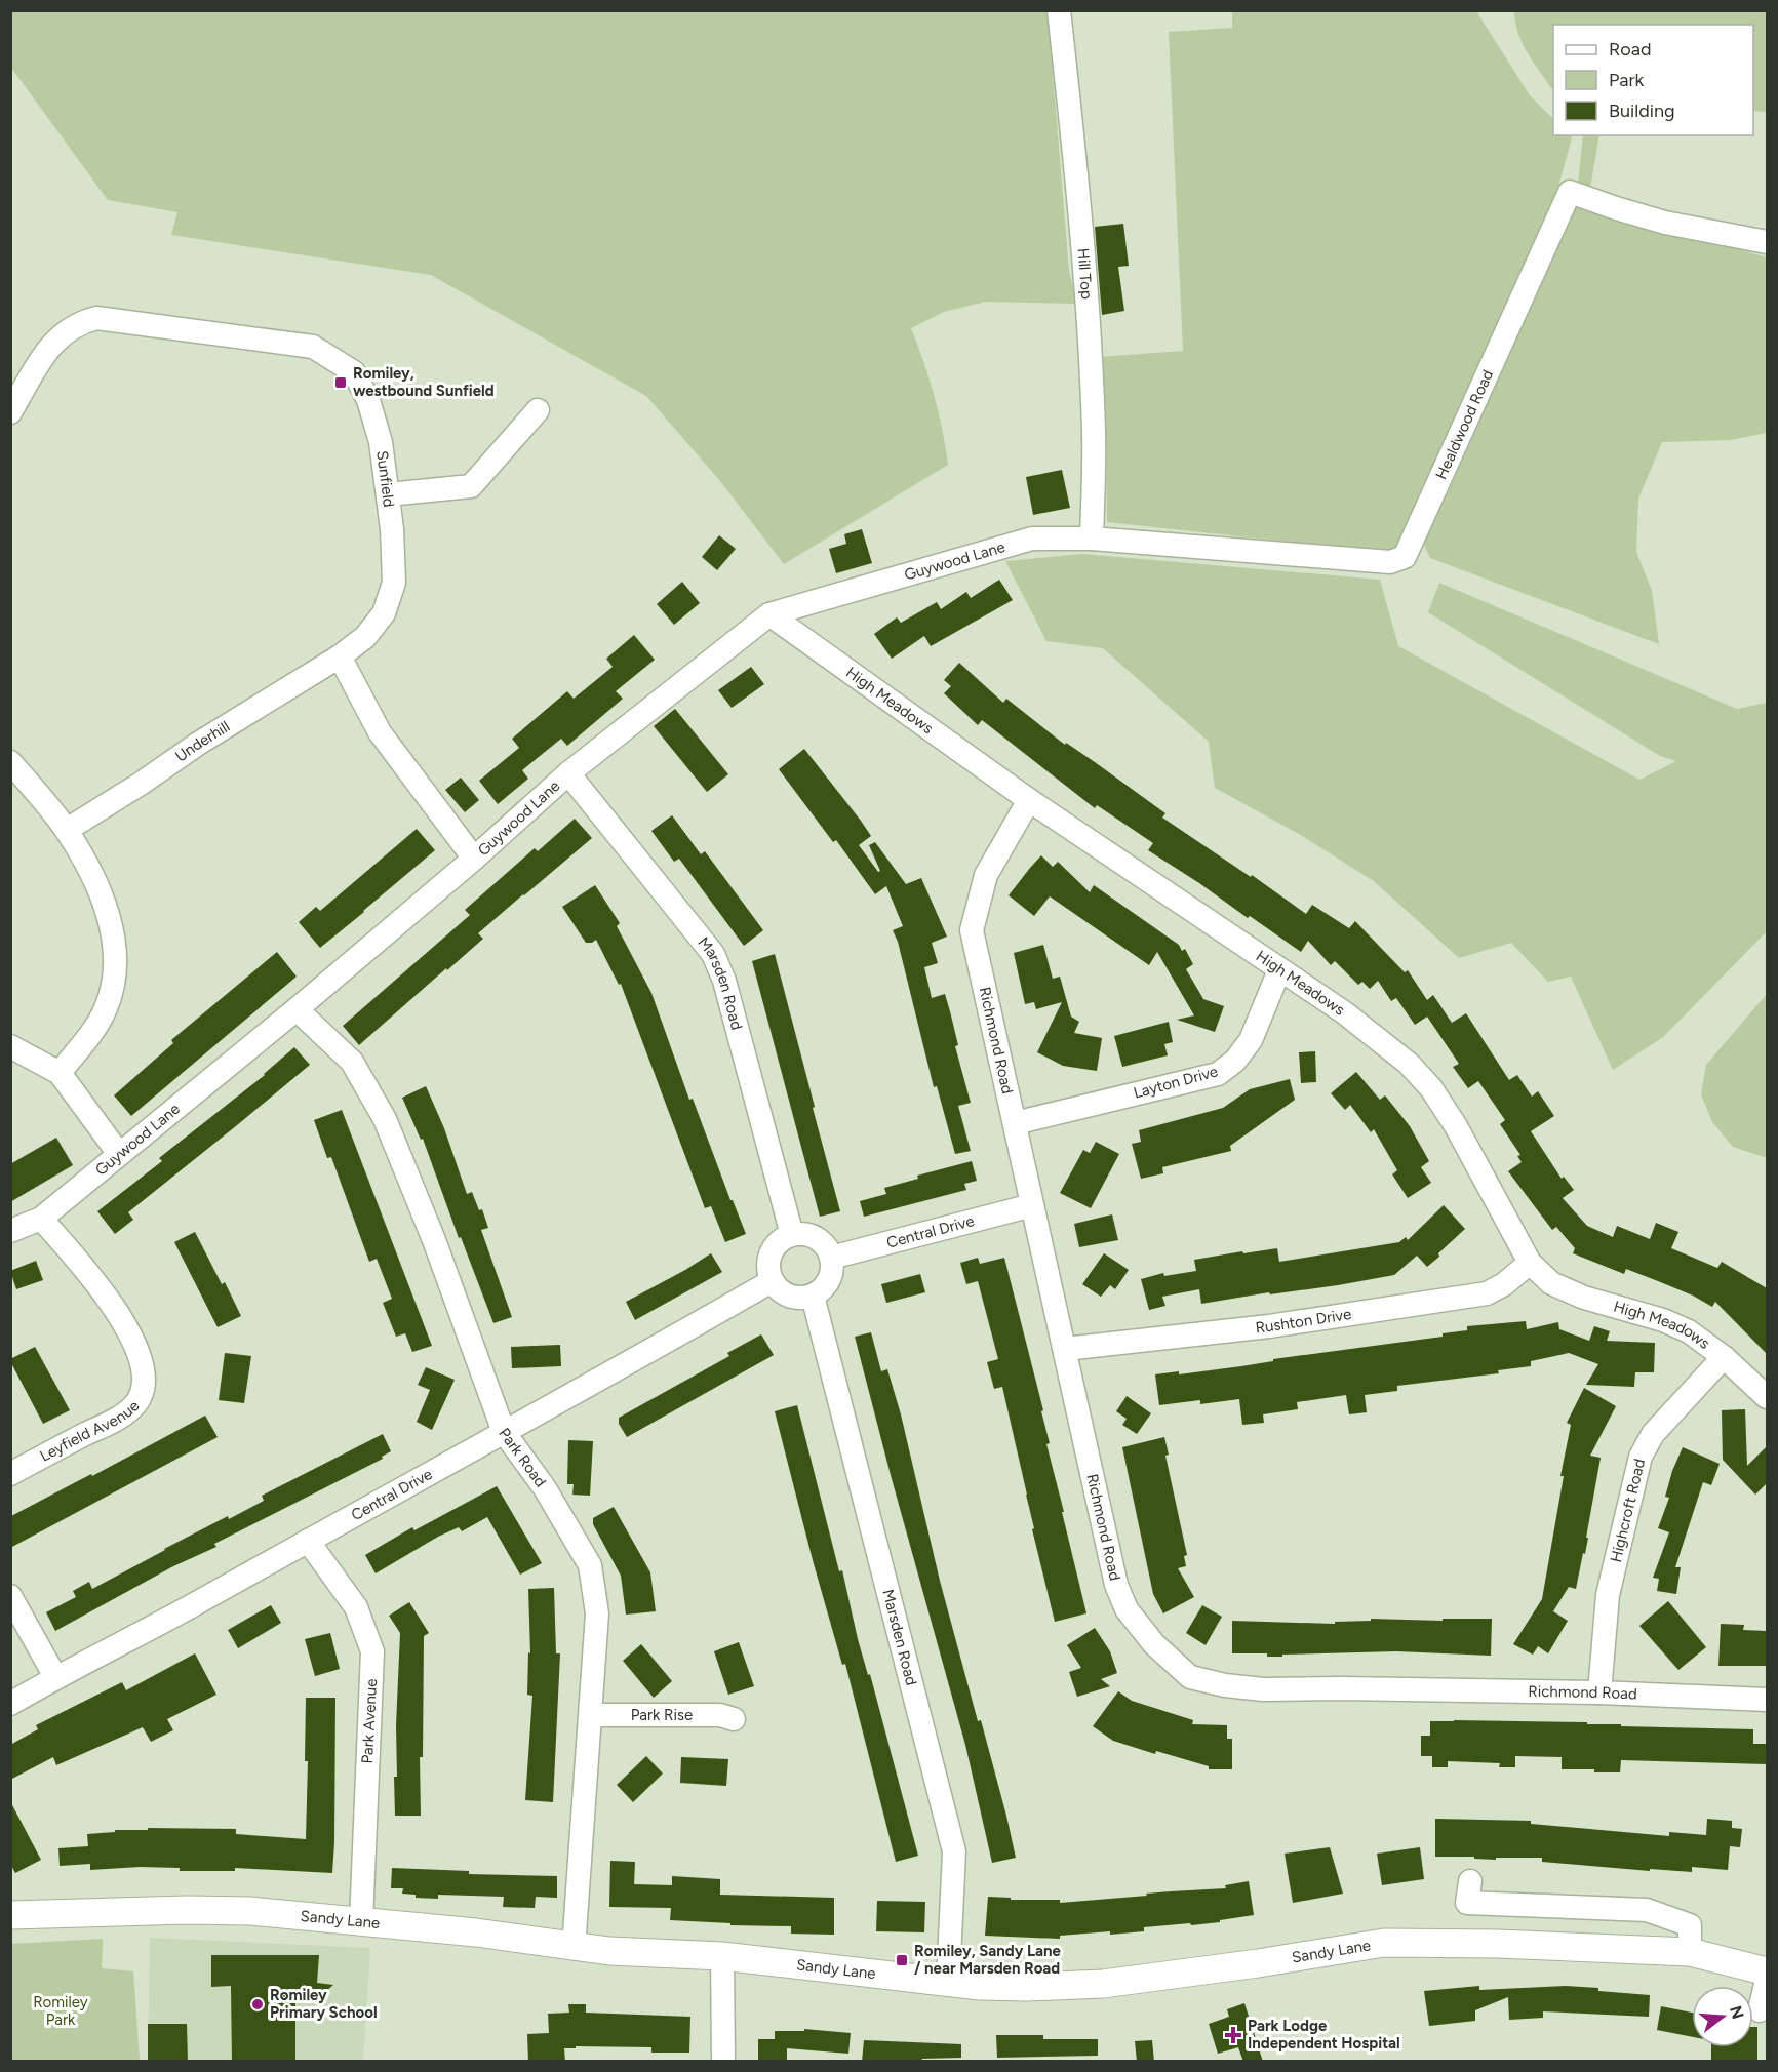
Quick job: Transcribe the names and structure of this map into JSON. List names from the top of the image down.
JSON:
{
  "streets": {
    "street": [
      "Hill Top",
      "Healdwood Road",
      "Sunfield",
      "Guywood Lane",
      "High Meadows",
      "Underhill",
      "Marsden Road",
      "Richmond Road",
      "Layton Drive",
      "Central Drive",
      "Rushton Drive",
      "Leyfield Avenue",
      "Park Road",
      "Highcroft Road",
      "Park Rise",
      "Park Avenue",
      "Sandy Lane"
    ]
  },
  "crossings": [
    ["Hill Top", "Healdwood Road"],
    ["Hill Top", "Guywood Lane"],
    ["Healdwood Road", "Guywood Lane"],
    ["Sunfield", "Underhill"],
    ["Guywood Lane", "High Meadows"],
    ["Guywood Lane", "Marsden Road"],
    ["Guywood Lane", "Leyfield Avenue"],
    ["Guywood Lane", "Park Road"],
    ["High Meadows", "Richmond Road"],
    ["High Meadows", "Layton Drive"],
    ["High Meadows", "Rushton Drive"],
    ["High Meadows", "Highcroft Road"],
    ["Marsden Road", "Central Drive"],
    ["Marsden Road", "Sandy Lane"],
    ["Richmond Road", "Layton Drive"],
    ["Richmond Road", "Central Drive"],
    ["Richmond Road", "Rushton Drive"],
    ["Richmond Road", "Highcroft Road"],
    ["Central Drive", "Park Road"],
    ["Central Drive", "Park Avenue"],
    ["Park Road", "Park Rise"],
    ["Park Road", "Sandy Lane"],
    ["Park Avenue", "Sandy Lane"]
  ],
  "parks": ["Romiley Park"],
  "places": {
    "transit": ["Romiley, westbound Sunfield", "Romiley, Sandy Lane / near Marsden Road"],
    "other": ["Romiley Primary School"],
    "health": ["Park Lodge Independent Hospital"]
  },
  "legend": ["Road", "Park", "Building"],
  "north": "right"
}
